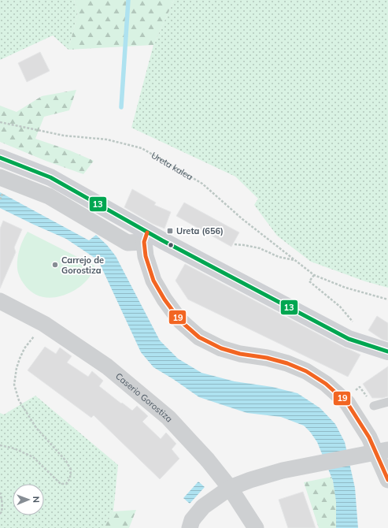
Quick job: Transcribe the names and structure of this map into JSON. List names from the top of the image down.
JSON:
{
  "streets": {
    "street": ["Caserio Gorostiza"],
    "path": ["Ureta kalea"]
  },
  "places": {
    "transit": ["Ureta (656)"],
    "other": ["Carrejo de Gorostiza"]
  },
  "lines": ["transit line 13", "transit line 19"],
  "north": "right"
}
